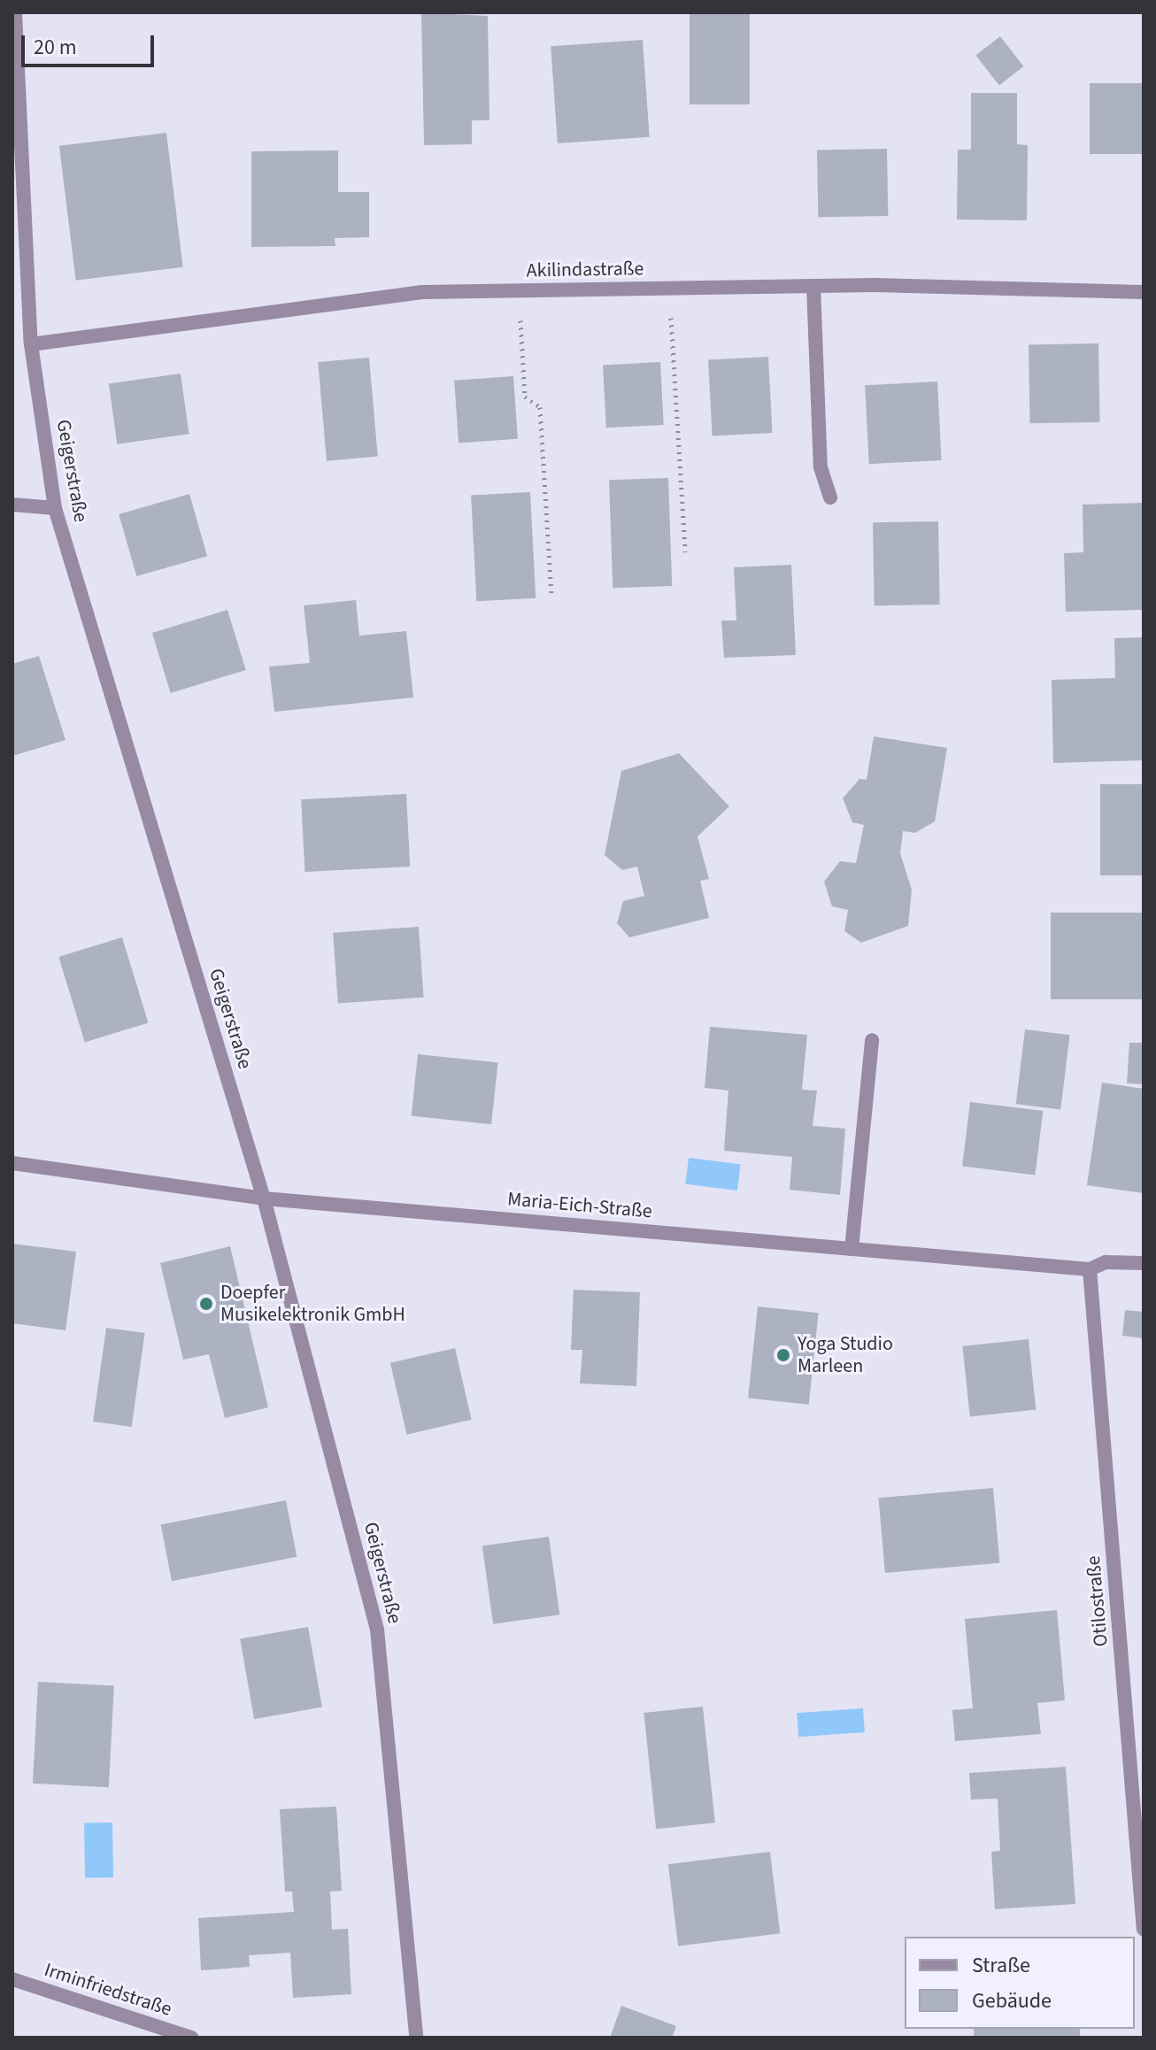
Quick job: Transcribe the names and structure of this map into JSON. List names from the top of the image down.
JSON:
{
  "streets": {
    "street": [
      "Akilindastraße",
      "Geigerstraße",
      "Maria-Eich-Straße",
      "Otilostraße",
      "Irminfriedstraße"
    ]
  },
  "crossings": [
    ["Akilindastraße", "Geigerstraße"],
    ["Geigerstraße", "Maria-Eich-Straße"],
    ["Maria-Eich-Straße", "Otilostraße"]
  ],
  "places": ["Doepfer Musikelektronik GmbH", "Yoga Studio Marleen"],
  "legend": ["Straße", "Gebäude"],
  "scale_bar": "20 m"
}
